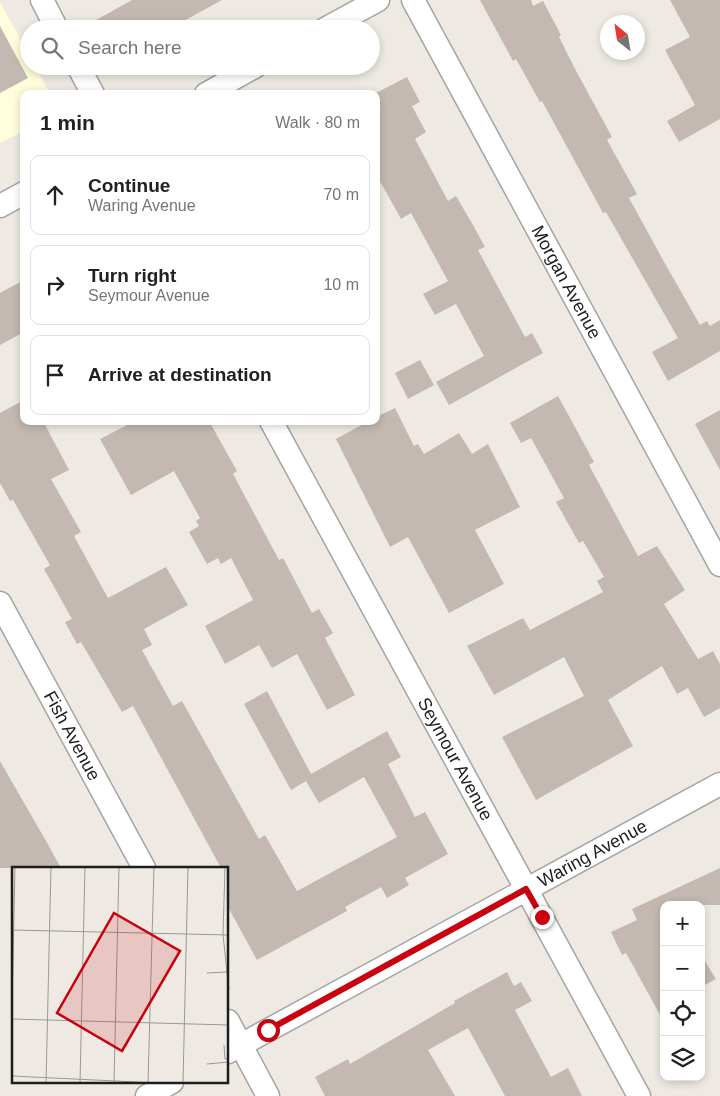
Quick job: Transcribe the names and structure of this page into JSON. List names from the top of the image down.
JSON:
{
  "streets": {
    "street": [
      "Morgan Avenue",
      "Fish Avenue",
      "Seymour Avenue",
      "Waring Avenue"
    ]
  },
  "crossings": [
    ["Seymour Avenue", "Waring Avenue"]
  ],
  "north": "top left",
  "page": {
    "search": "Search here",
    "heading": ["1 min", "Walk · 80 m"],
    "list": [
      ["Continue", "Waring Avenue", "70 m"],
      ["Turn right", "Seymour Avenue", "10 m"],
      "Arrive at destination"
    ],
    "map_buttons": ["+", "−"]
  }
}
